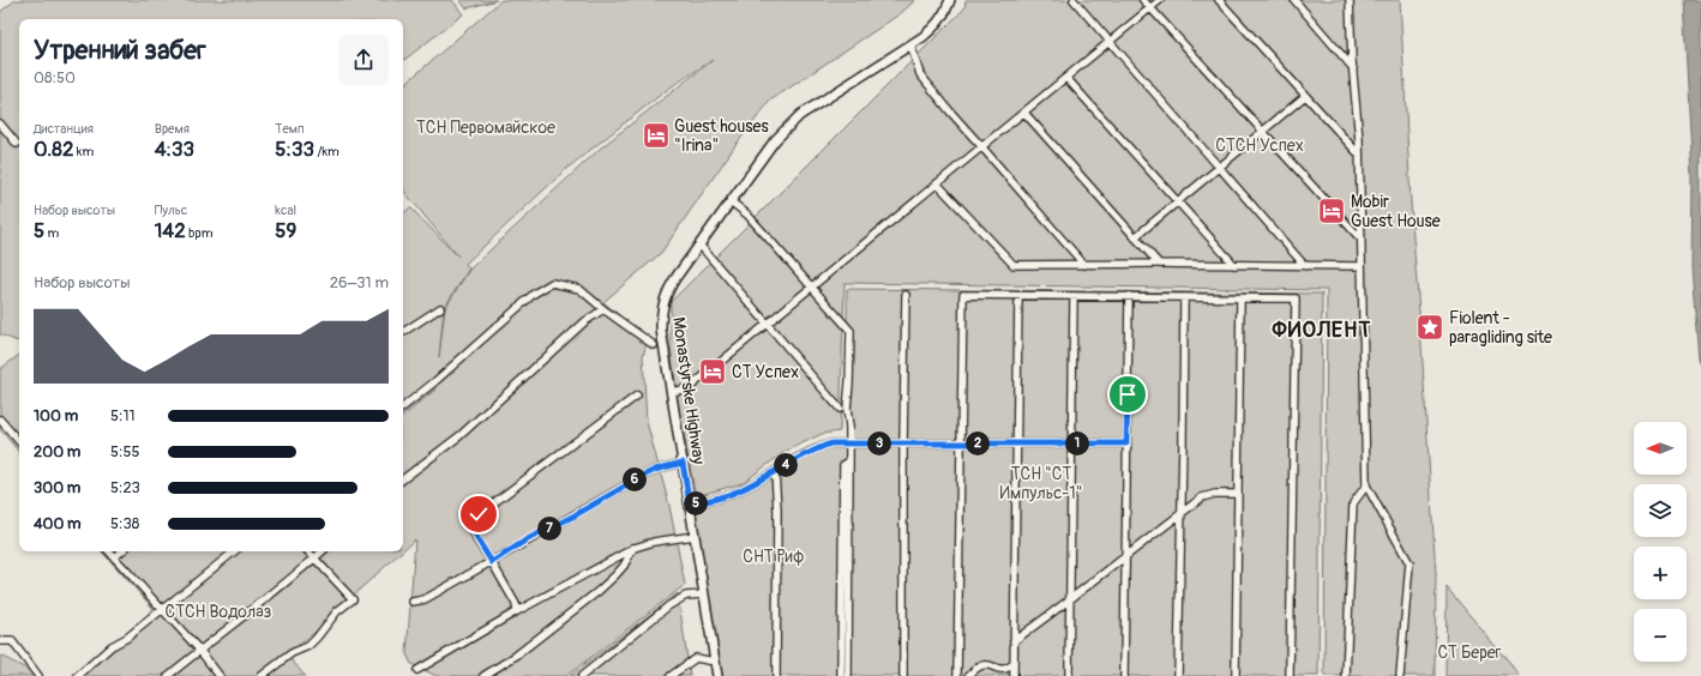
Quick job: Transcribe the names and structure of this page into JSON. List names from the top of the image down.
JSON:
{
  "streets": {
    "main road": ["Monastyrske Highway"]
  },
  "districts": ["ФИОЛЕНТ"],
  "parks": [
    "ТСН Первомайское",
    "СТСН Успех",
    "ТСН \"СТ Импульс-1\"",
    "СНТ Риф",
    "СТСН Водолаз",
    "СТ Берег"
  ],
  "places": {
    "hotel": ["Guest houses \"Irina\"", "Mobir Guest House", "СТ Успех"],
    "place": ["Fiolent - paragliding site"]
  },
  "north": "left",
  "page": {
    "heading": ["Утренний забег", "08:50"],
    "stats": [
      ["Дистанция", "0.82 km"],
      ["Время", "4:33"],
      ["Темп", "5:33 /km"],
      ["Набор высоты", "5 m"],
      ["Пульс", "142 bpm"],
      ["kcal", "59"]
    ],
    "chart": ["Набор высоты", "26–31 m"],
    "list": [
      {
        "name": "100 m",
        "note": "5:11"
      },
      {
        "name": "200 m",
        "note": "5:55"
      },
      {
        "name": "300 m",
        "note": "5:23"
      },
      {
        "name": "400 m",
        "note": "5:38"
      }
    ],
    "map_buttons": ["+", "−"],
    "pins": [
      "1",
      "2",
      "3",
      "4",
      "6",
      "5",
      "7"
    ]
  }
}
